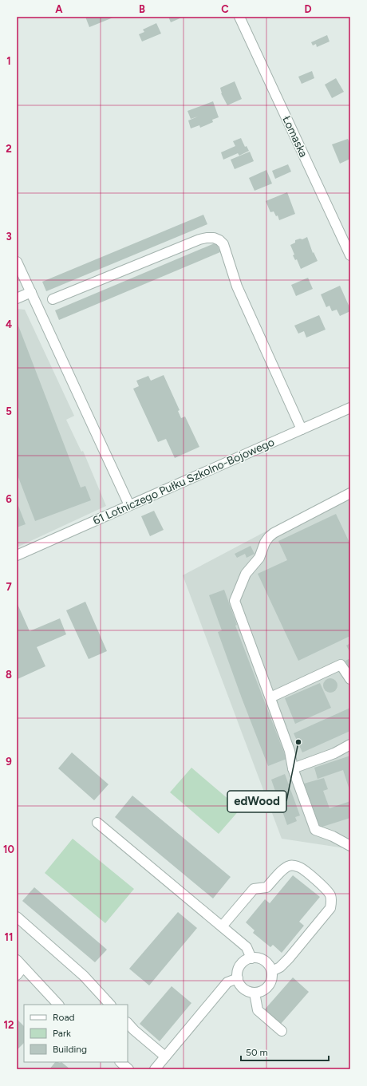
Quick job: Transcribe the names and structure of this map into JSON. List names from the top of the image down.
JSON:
{
  "streets": {
    "street": ["Łomaska", "61 Lotniczego Pułku Szkolno-Bojowego"]
  },
  "places": ["edWood"],
  "legend": ["Road", "Park", "Building"],
  "scale_bar": "50 m",
  "grid": {
    "columns": [
      "A",
      "B",
      "C",
      "D"
    ],
    "rows": [
      "1",
      "2",
      "3",
      "4",
      "5",
      "6",
      "7",
      "8",
      "9",
      "10",
      "11",
      "12"
    ]
  }
}
